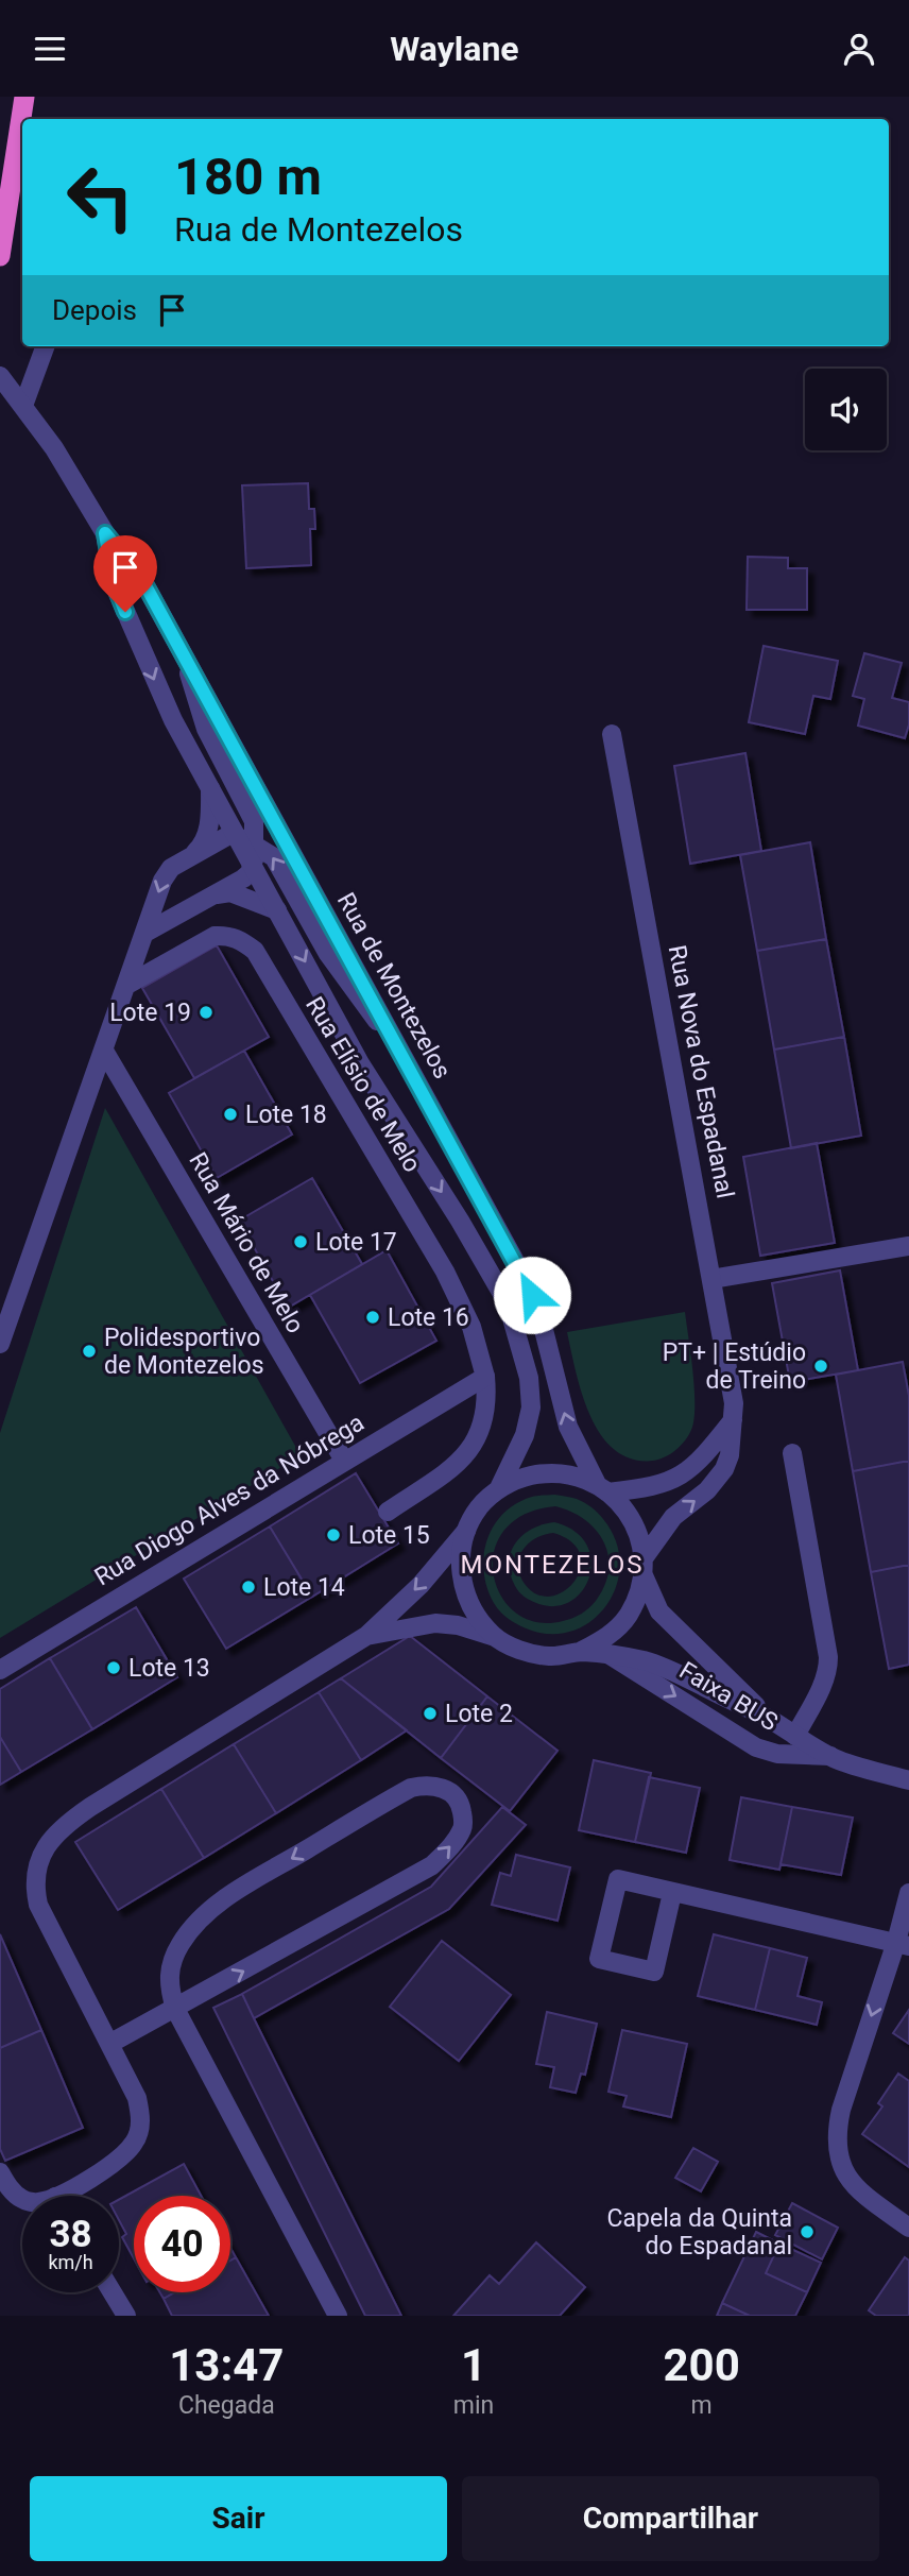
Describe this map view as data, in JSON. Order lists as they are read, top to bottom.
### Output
{
  "streets": {
    "street": [
      "Rua de Montezelos",
      "Rua Nova do Espadanal",
      "Rua Elísio de Melo",
      "Rua Mário de Melo",
      "Rua Diogo Alves da Nóbrega",
      "Faixa BUS"
    ]
  },
  "crossings": [
    ["Rua de Montezelos", "Rua Nova do Espadanal"],
    ["Rua Elísio de Melo", "Rua Diogo Alves da Nóbrega"],
    ["Rua Mário de Melo", "Rua Diogo Alves da Nóbrega"]
  ],
  "districts": ["MONTEZELOS"],
  "places": [
    "Lote 19",
    "Lote 18",
    "Lote 17",
    "Lote 16",
    "Polidesportivo de Montezelos",
    "PT+ | Estúdio de Treino",
    "Lote 15",
    "Lote 14",
    "Lote 13",
    "Lote 2",
    "Capela da Quinta do Espadanal"
  ],
  "page": {
    "header": "Waylane",
    "turn": ["180 m", "Rua de Montezelos"],
    "then": "Depois",
    "speed": "38 km/h",
    "limit": "40",
    "eta": [
      "13:47",
      "Chegada",
      "1",
      "min",
      "200",
      "m"
    ],
    "buttons": ["Sair", "Compartilhar"]
  }
}
